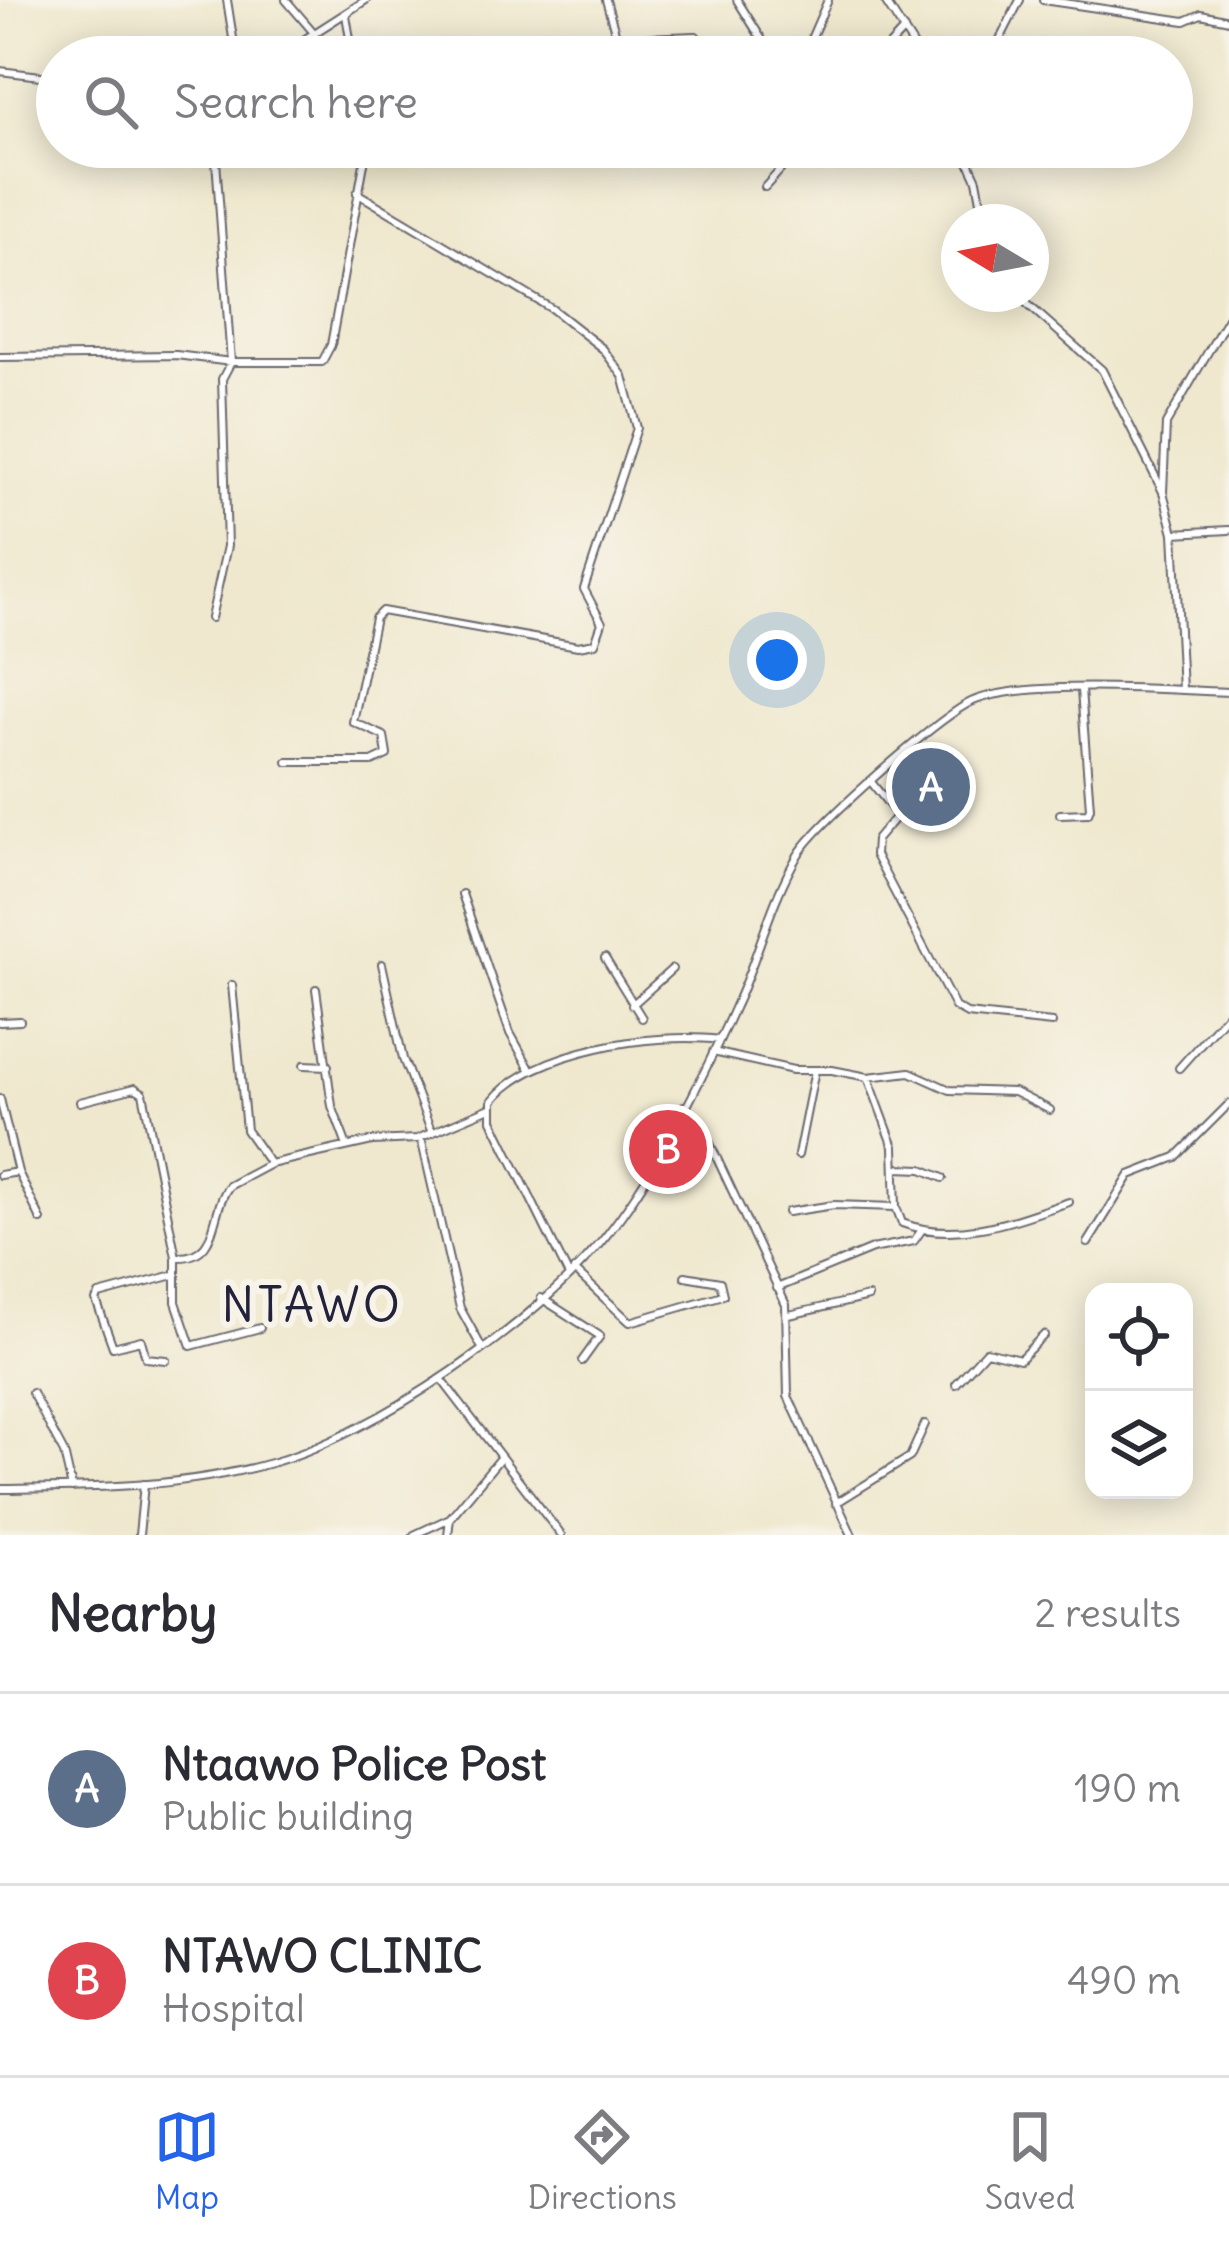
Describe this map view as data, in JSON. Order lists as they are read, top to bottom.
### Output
{
  "districts": ["NTAWO"],
  "north": "left",
  "page": {
    "search": "Search here",
    "pins": ["A", "B"],
    "heading": ["Nearby", "2 results"],
    "list": [
      {
        "mark": "A",
        "name": "Ntaawo Police Post",
        "note": "Public building",
        "value": "190 m"
      },
      {
        "mark": "B",
        "name": "NTAWO CLINIC",
        "note": "Hospital",
        "value": "490 m"
      }
    ],
    "nav": ["Map", "Directions", "Saved"]
  }
}
